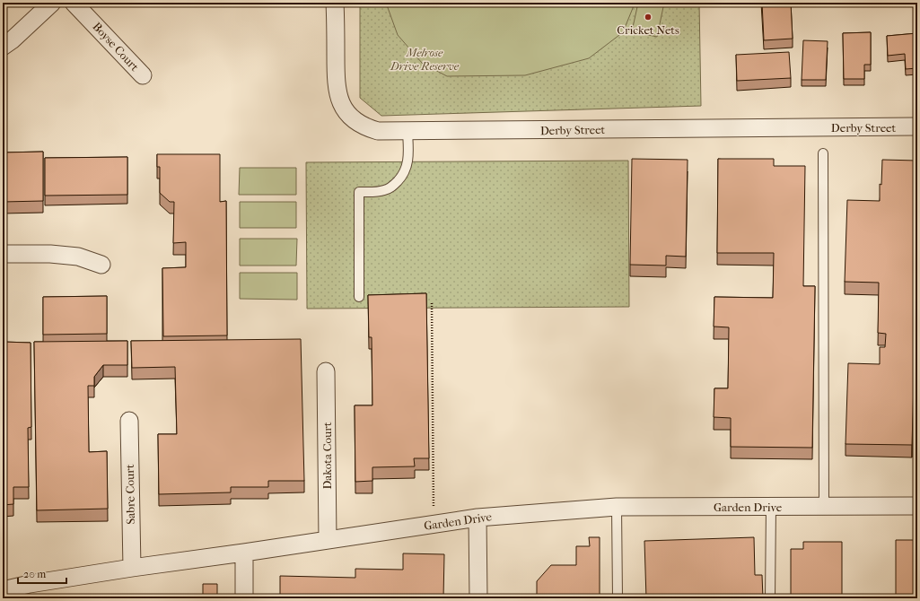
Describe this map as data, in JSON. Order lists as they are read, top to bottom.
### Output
{
  "streets": {
    "street": [
      "Boyse Court",
      "Derby Street",
      "Dakota Court",
      "Sabre Court",
      "Garden Drive"
    ]
  },
  "crossings": [
    ["Dakota Court", "Garden Drive"],
    ["Sabre Court", "Garden Drive"]
  ],
  "parks": ["Melrose Drive Reserve"],
  "places": ["Cricket Nets"],
  "scale_bar": "20 m"
}
